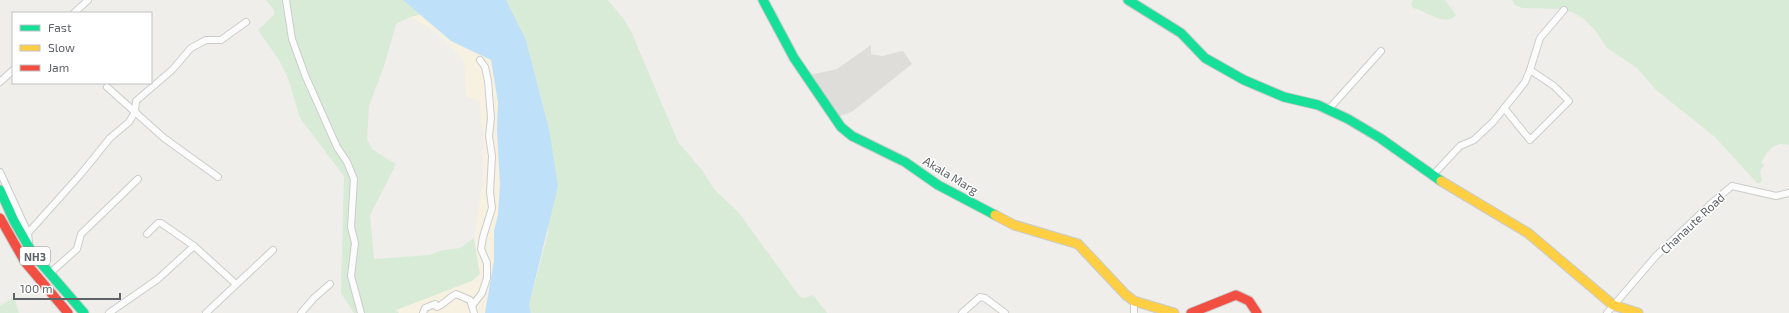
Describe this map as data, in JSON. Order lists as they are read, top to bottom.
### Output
{
  "streets": {
    "main road": ["Akala Marg", "NH3"],
    "street": ["Chanaute Road"]
  },
  "legend": ["Fast", "Slow", "Jam"],
  "scale_bar": "100 m"
}
